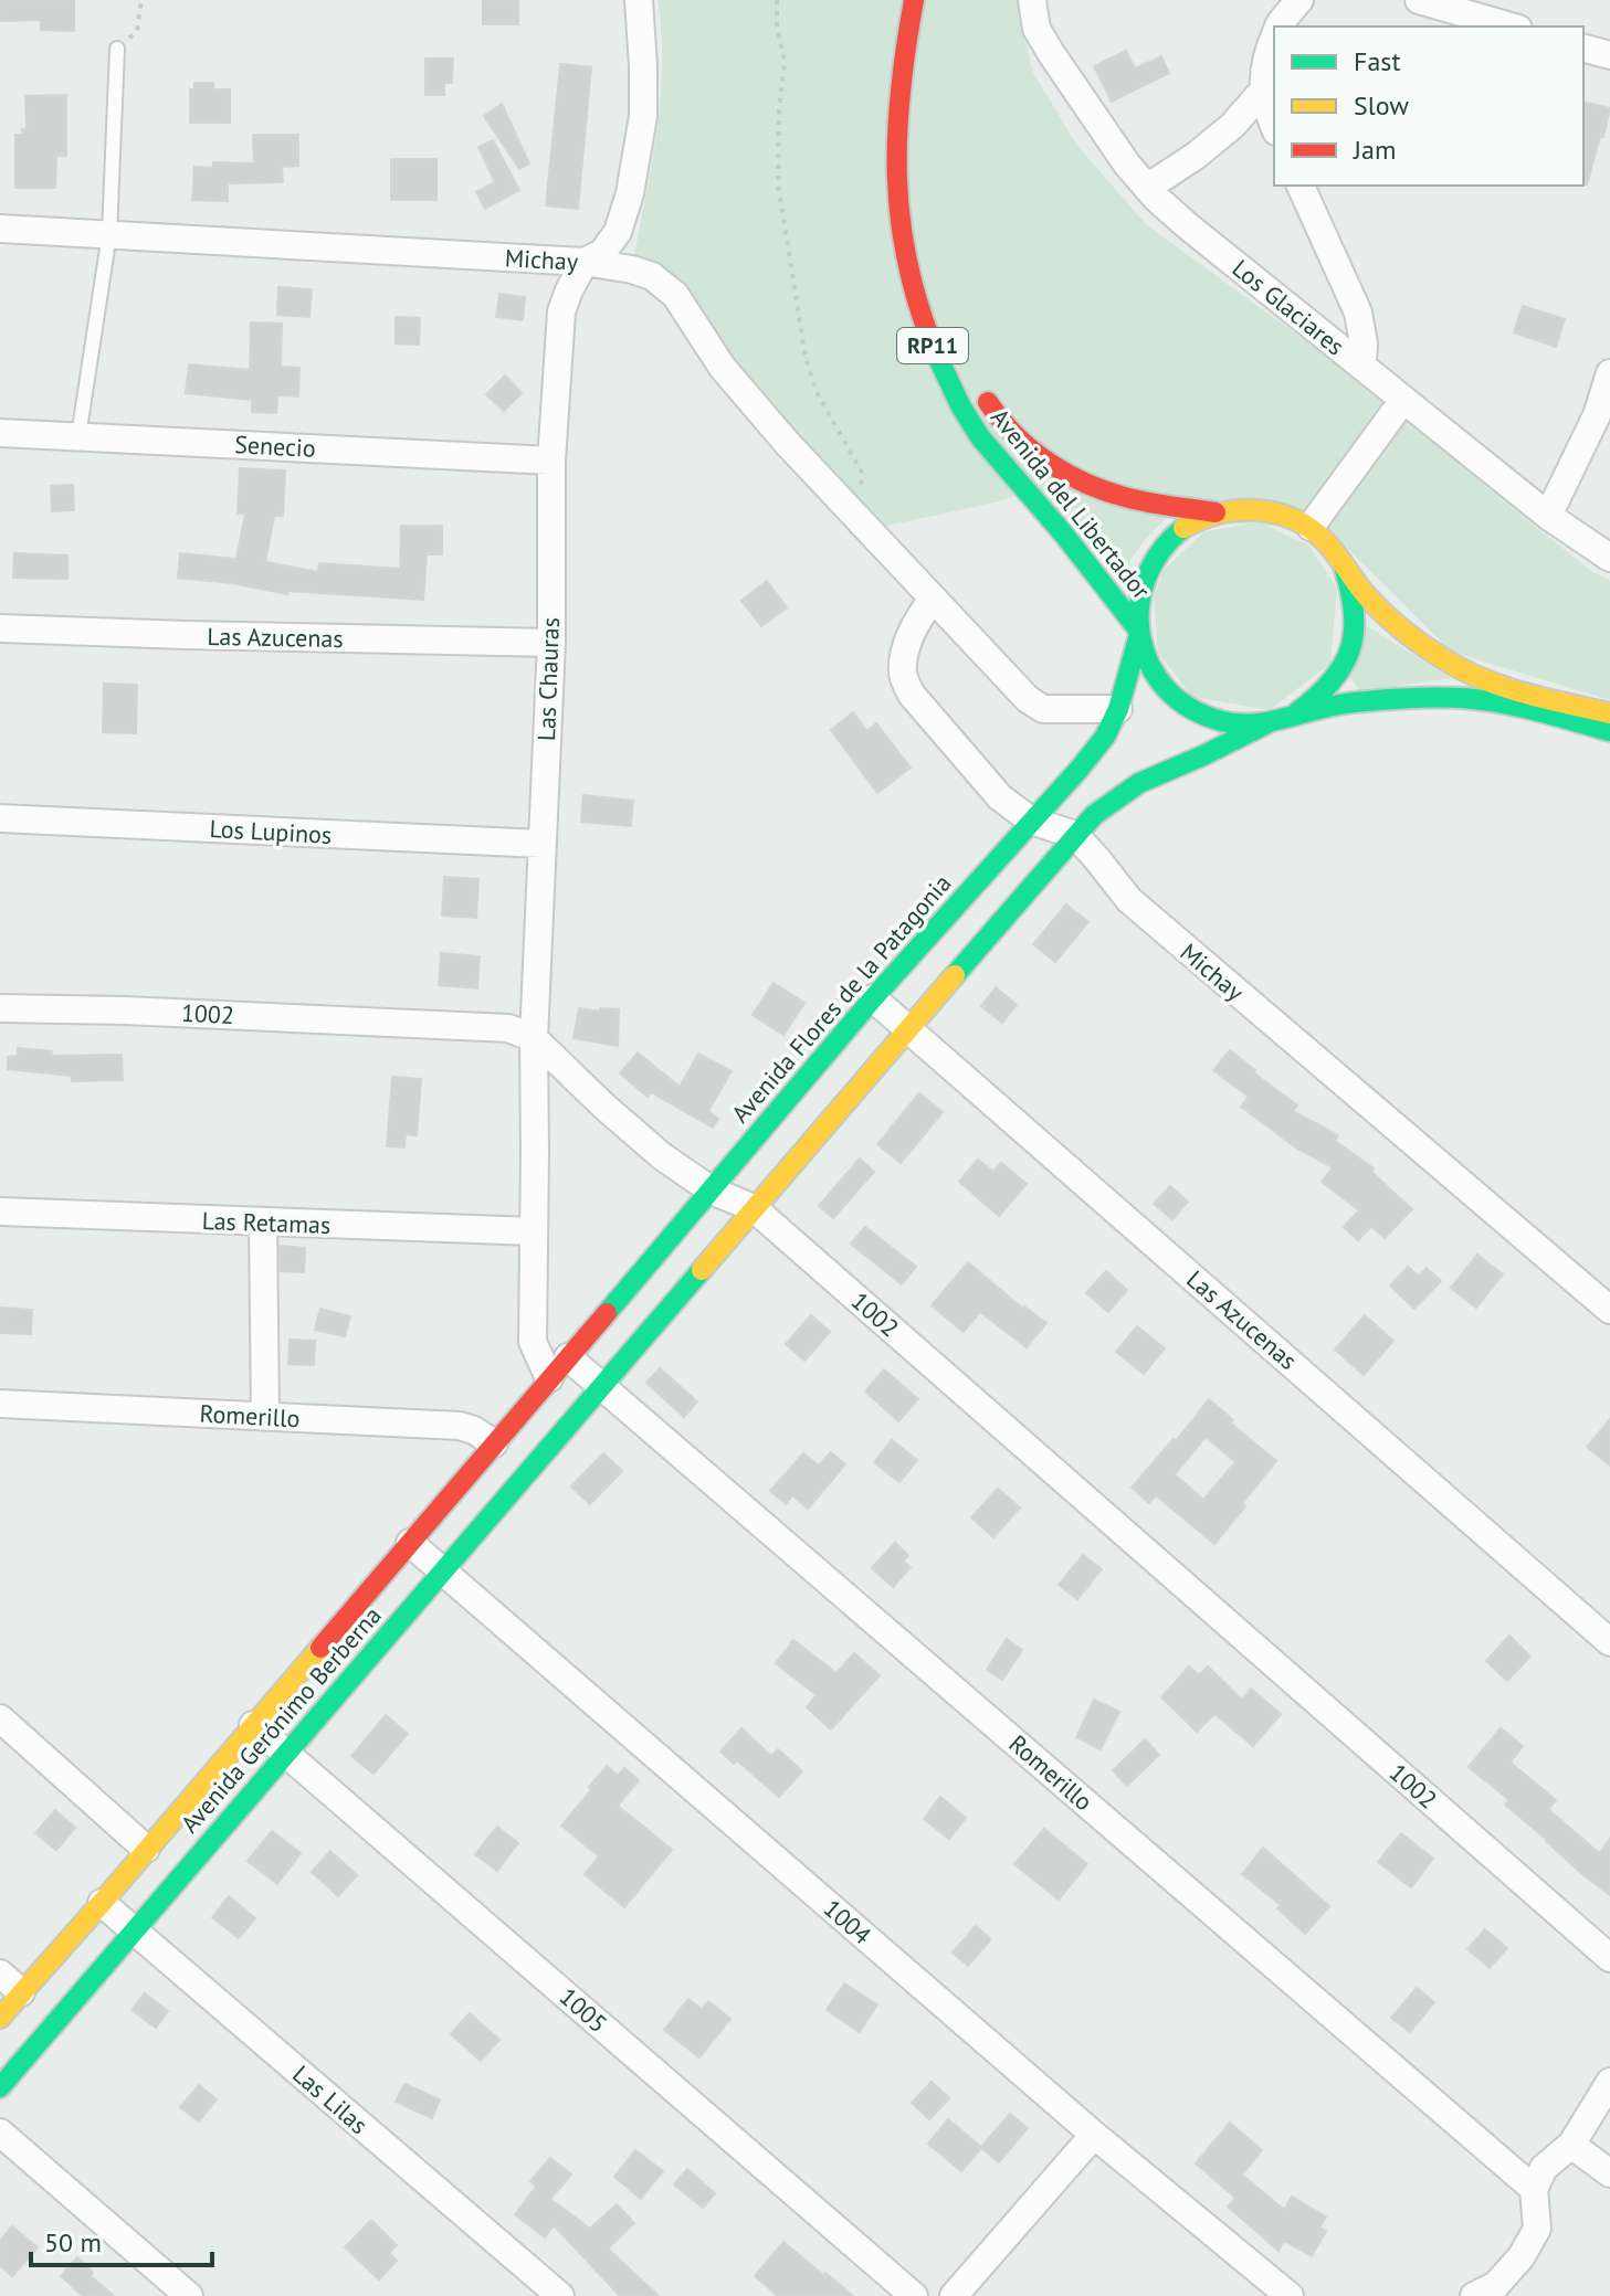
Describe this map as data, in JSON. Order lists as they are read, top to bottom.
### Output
{
  "streets": {
    "street": [
      "Michay",
      "Los Glaciares",
      "RP11",
      "Senecio",
      "Avenida del Libertador",
      "Las Azucenas",
      "Las Chauras",
      "Los Lupinos",
      "Avenida Flores de la Patagonia",
      "1002",
      "Las Retamas",
      "Romerillo",
      "Avenida Gerónimo Berberna",
      "1004",
      "1005",
      "Las Lilas"
    ]
  },
  "crossings": [
    ["Michay", "Las Chauras"],
    ["Michay", "Avenida Flores de la Patagonia"],
    ["Senecio", "Las Chauras"],
    ["Avenida del Libertador", "Avenida Flores de la Patagonia"],
    ["Las Azucenas", "Las Chauras"],
    ["Las Azucenas", "Avenida Flores de la Patagonia"],
    ["Las Chauras", "Los Lupinos"],
    ["Las Chauras", "Avenida Flores de la Patagonia"],
    ["Las Chauras", "1002"],
    ["Las Chauras", "Las Retamas"],
    ["Las Chauras", "Avenida Gerónimo Berberna"],
    ["Avenida Flores de la Patagonia", "1002"],
    ["Avenida Flores de la Patagonia", "Romerillo"],
    ["Avenida Flores de la Patagonia", "Avenida Gerónimo Berberna"],
    ["Romerillo", "Avenida Gerónimo Berberna"],
    ["Avenida Gerónimo Berberna", "1004"],
    ["Avenida Gerónimo Berberna", "1005"],
    ["Avenida Gerónimo Berberna", "Las Lilas"]
  ],
  "legend": ["Fast", "Slow", "Jam"],
  "scale_bar": "50 m"
}
